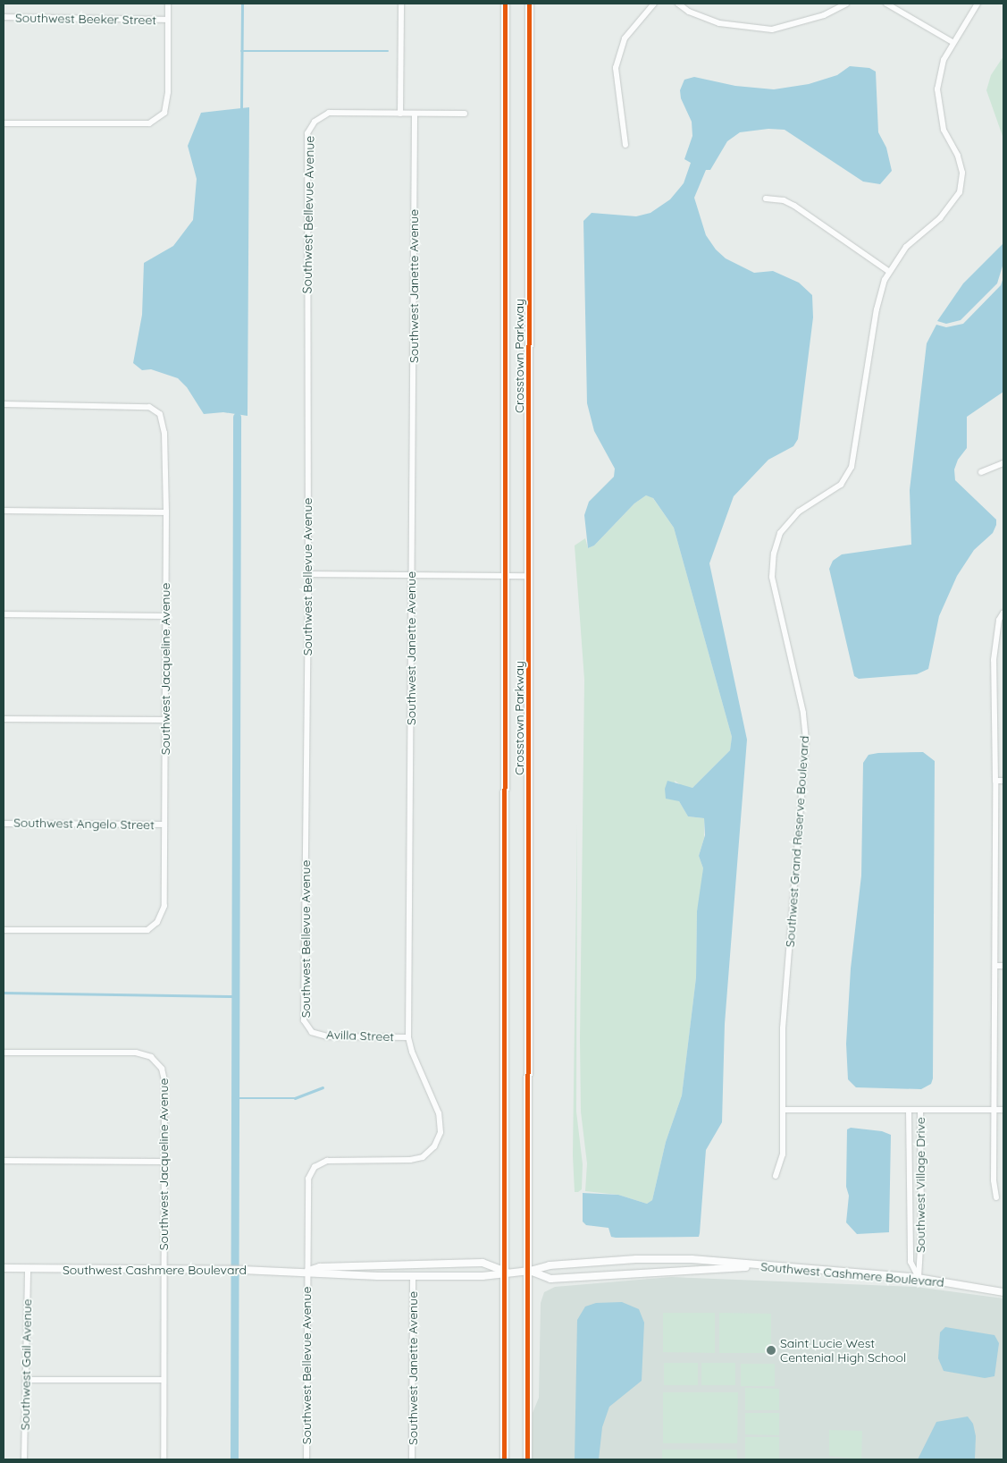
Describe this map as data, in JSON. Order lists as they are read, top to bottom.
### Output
{
  "streets": {
    "main road": ["Crosstown Parkway"],
    "street": [
      "Southwest Beeker Street",
      "Southwest Bellevue Avenue",
      "Southwest Janette Avenue",
      "Southwest Jacqueline Avenue",
      "Southwest Angelo Street",
      "Southwest Grand Reserve Boulevard",
      "Avilla Street",
      "Southwest Village Drive",
      "Southwest Cashmere Boulevard",
      "Southwest Gail Avenue"
    ]
  },
  "crossings": [
    ["Southwest Bellevue Avenue", "Southwest Janette Avenue"],
    ["Southwest Bellevue Avenue", "Avilla Street"],
    ["Southwest Bellevue Avenue", "Southwest Cashmere Boulevard"],
    ["Southwest Janette Avenue", "Avilla Street"],
    ["Southwest Janette Avenue", "Southwest Cashmere Boulevard"],
    ["Crosstown Parkway", "Southwest Cashmere Boulevard"],
    ["Southwest Jacqueline Avenue", "Southwest Angelo Street"],
    ["Southwest Jacqueline Avenue", "Southwest Cashmere Boulevard"],
    ["Southwest Village Drive", "Southwest Cashmere Boulevard"],
    ["Southwest Cashmere Boulevard", "Southwest Gail Avenue"]
  ],
  "places": ["Saint Lucie West Centenial High School"]
}
